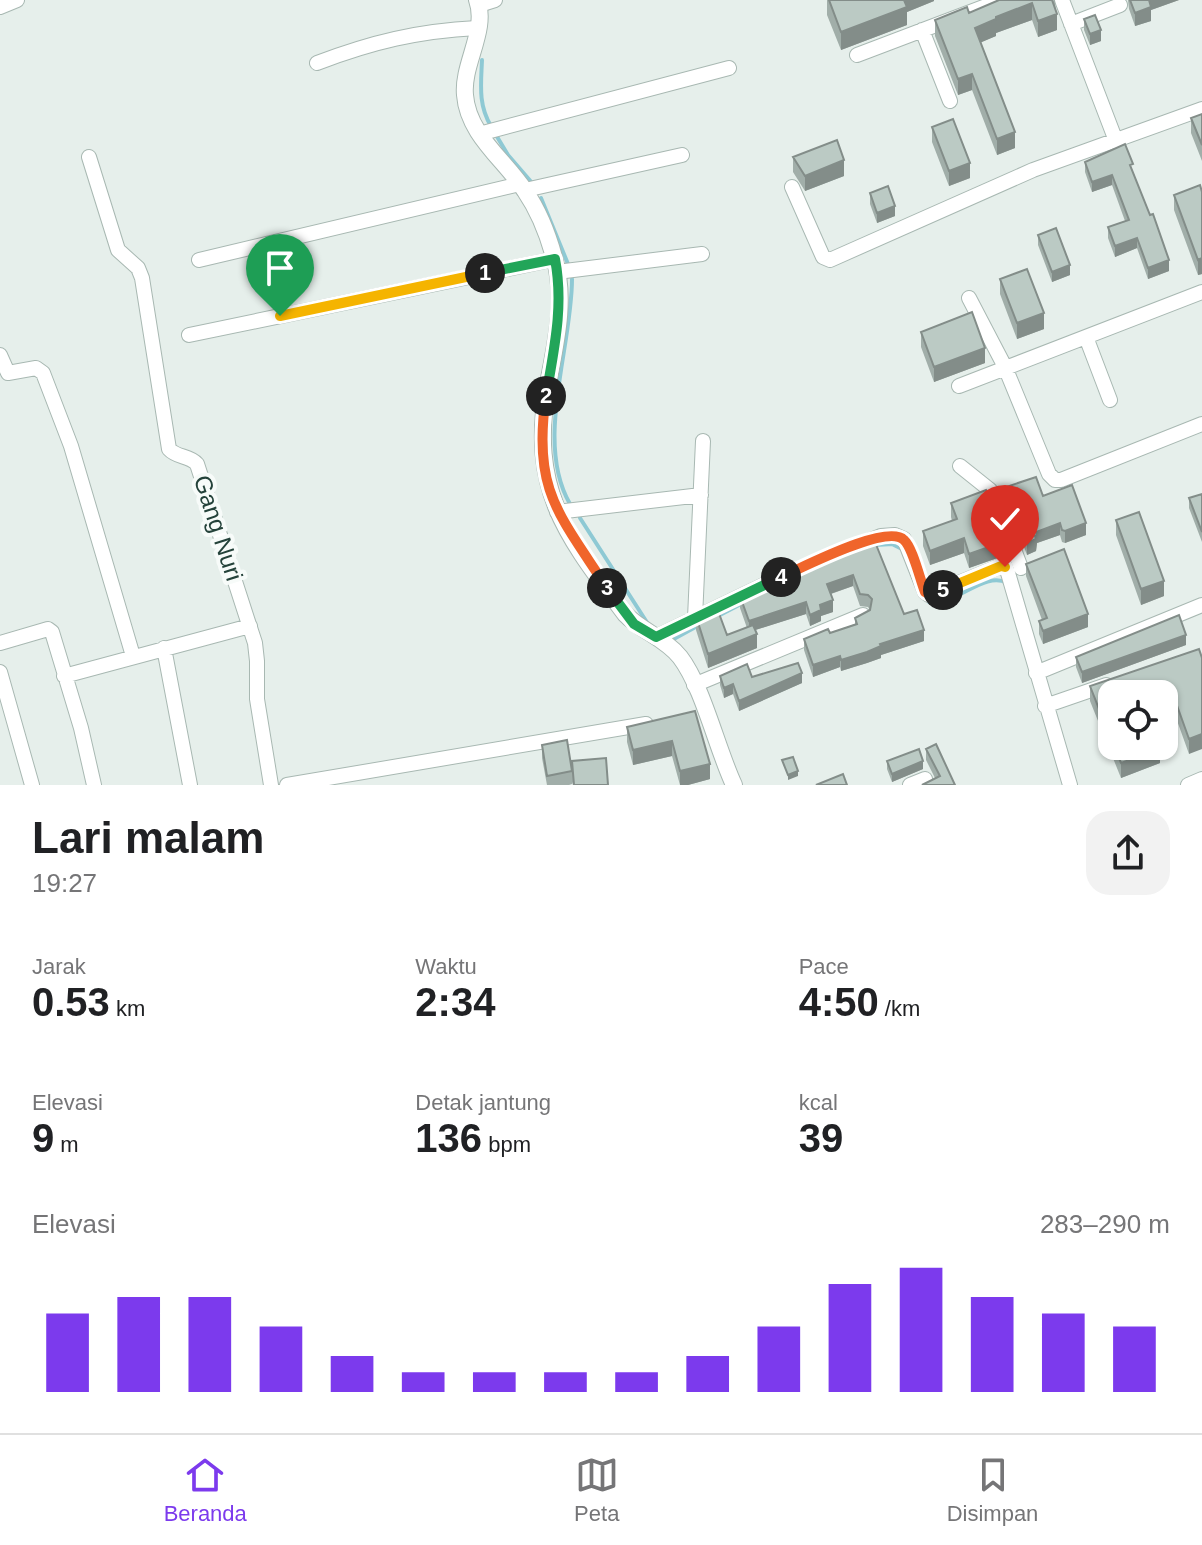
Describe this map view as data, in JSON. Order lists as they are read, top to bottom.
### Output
{
  "streets": {
    "street": ["Gang Nuri"]
  },
  "page": {
    "pins": [
      "1",
      "2",
      "4",
      "3",
      "5"
    ],
    "heading": ["Lari malam", "19:27"],
    "stats": [
      ["Jarak", "0.53 km"],
      ["Waktu", "2:34"],
      ["Pace", "4:50 /km"],
      ["Elevasi", "9 m"],
      ["Detak jantung", "136 bpm"],
      ["kcal", "39"]
    ],
    "chart": ["Elevasi", "283–290 m"],
    "tabs": ["Beranda", "Peta", "Disimpan"]
  }
}
